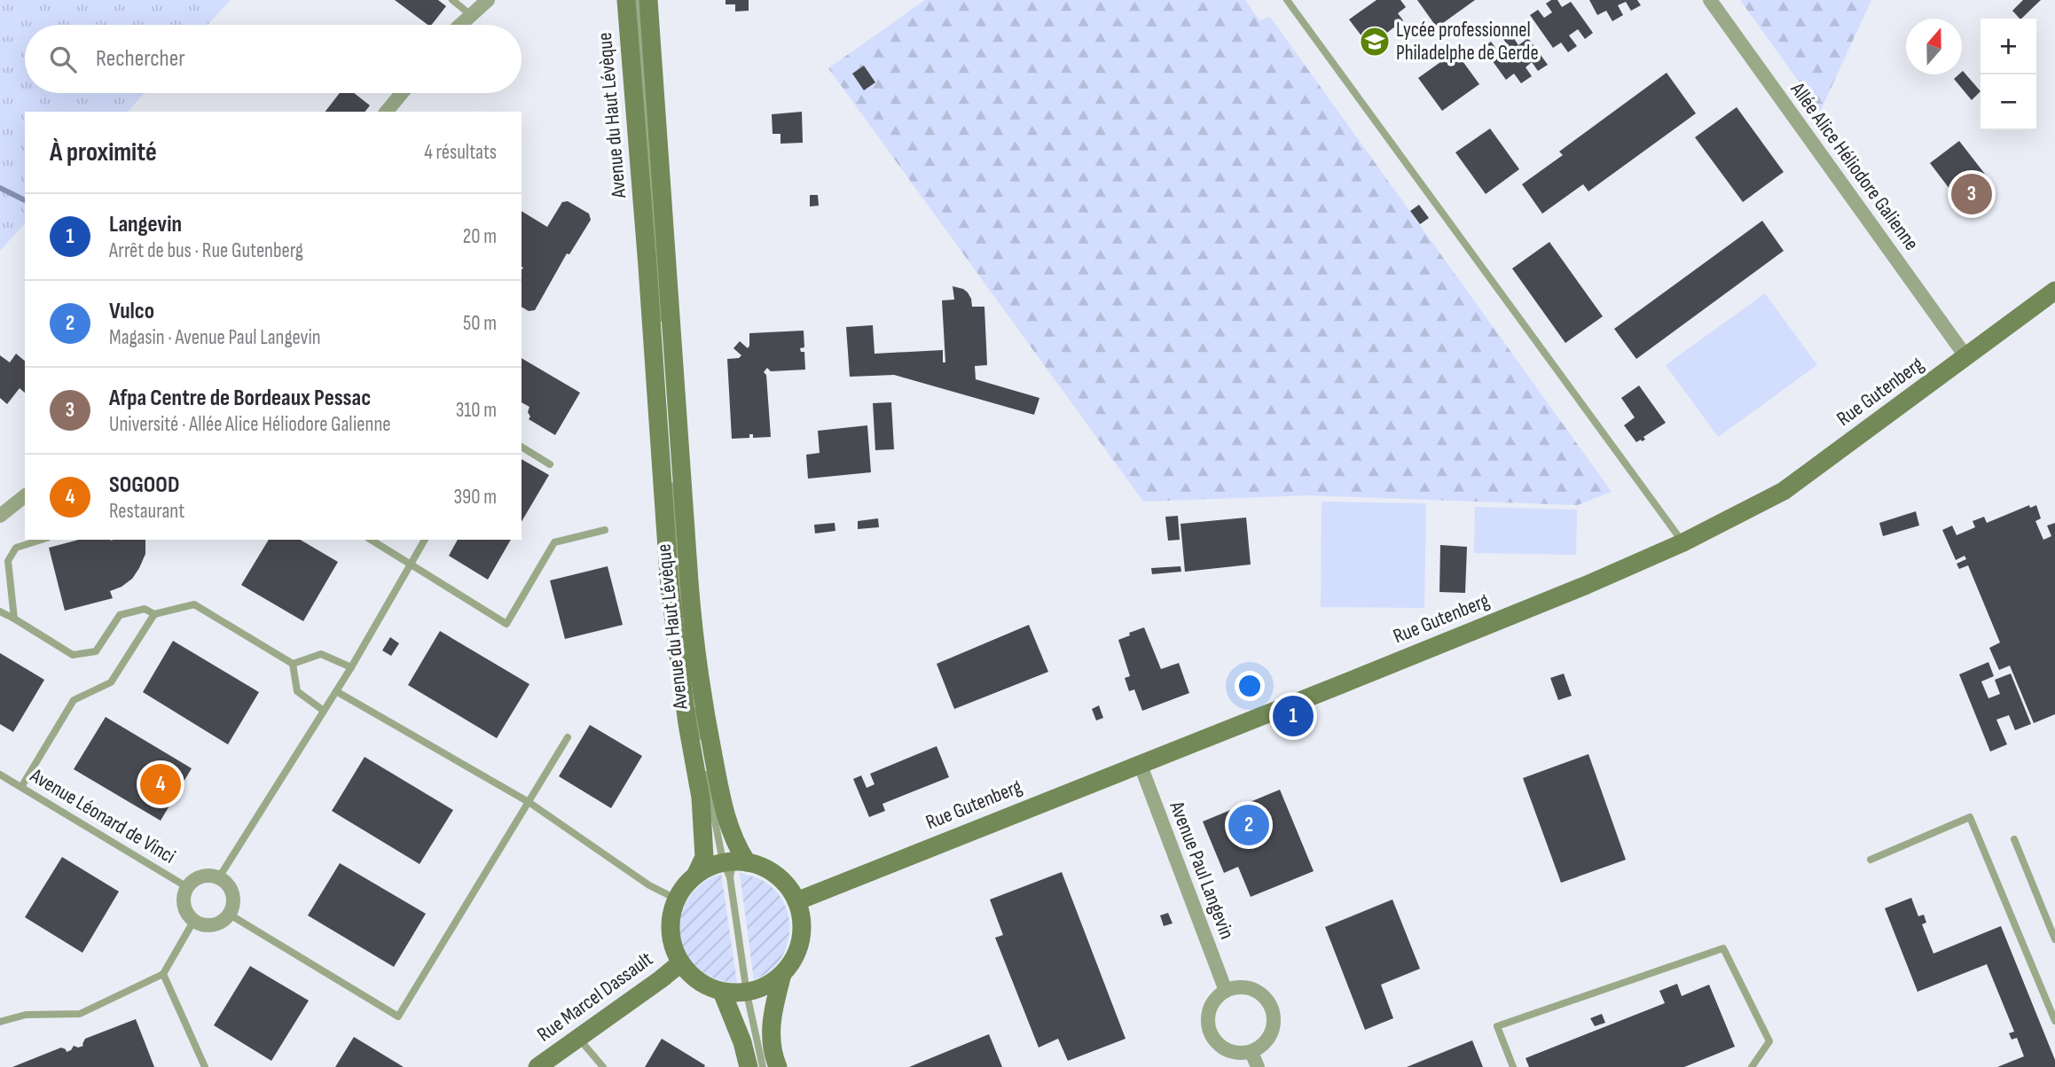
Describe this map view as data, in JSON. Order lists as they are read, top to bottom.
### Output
{
  "streets": {
    "main road": ["Avenue du Haut Lévèque", "Rue Gutenberg", "Rue Marcel Dassault"],
    "street": ["Allée Alice Héliodore Galienne", "Avenue Paul Langevin"],
    "lane": ["Avenue Léonard de Vinci"]
  },
  "crossings": [
    ["Allée Alice Héliodore Galienne", "Rue Gutenberg"],
    ["Rue Gutenberg", "Avenue Paul Langevin"]
  ],
  "places": {
    "school or university": ["Lycée professionnel Philadelphe de Gerde"]
  },
  "north": "top",
  "page": {
    "map_buttons": ["+", "−"],
    "search": "Rechercher",
    "heading": ["À proximité", "4 résultats"],
    "pins": [
      "3",
      "1",
      "4",
      "2"
    ],
    "list": [
      {
        "mark": "1",
        "name": "Langevin",
        "note": "Arrêt de bus · Rue Gutenberg",
        "value": "20 m"
      },
      {
        "mark": "2",
        "name": "Vulco",
        "note": "Magasin · Avenue Paul Langevin",
        "value": "50 m"
      },
      {
        "mark": "3",
        "name": "Afpa Centre de Bordeaux Pessac",
        "note": "Université · Allée Alice Héliodore Galienne",
        "value": "310 m"
      },
      {
        "mark": "4",
        "name": "SOGOOD",
        "note": "Restaurant",
        "value": "390 m"
      }
    ]
  }
}
